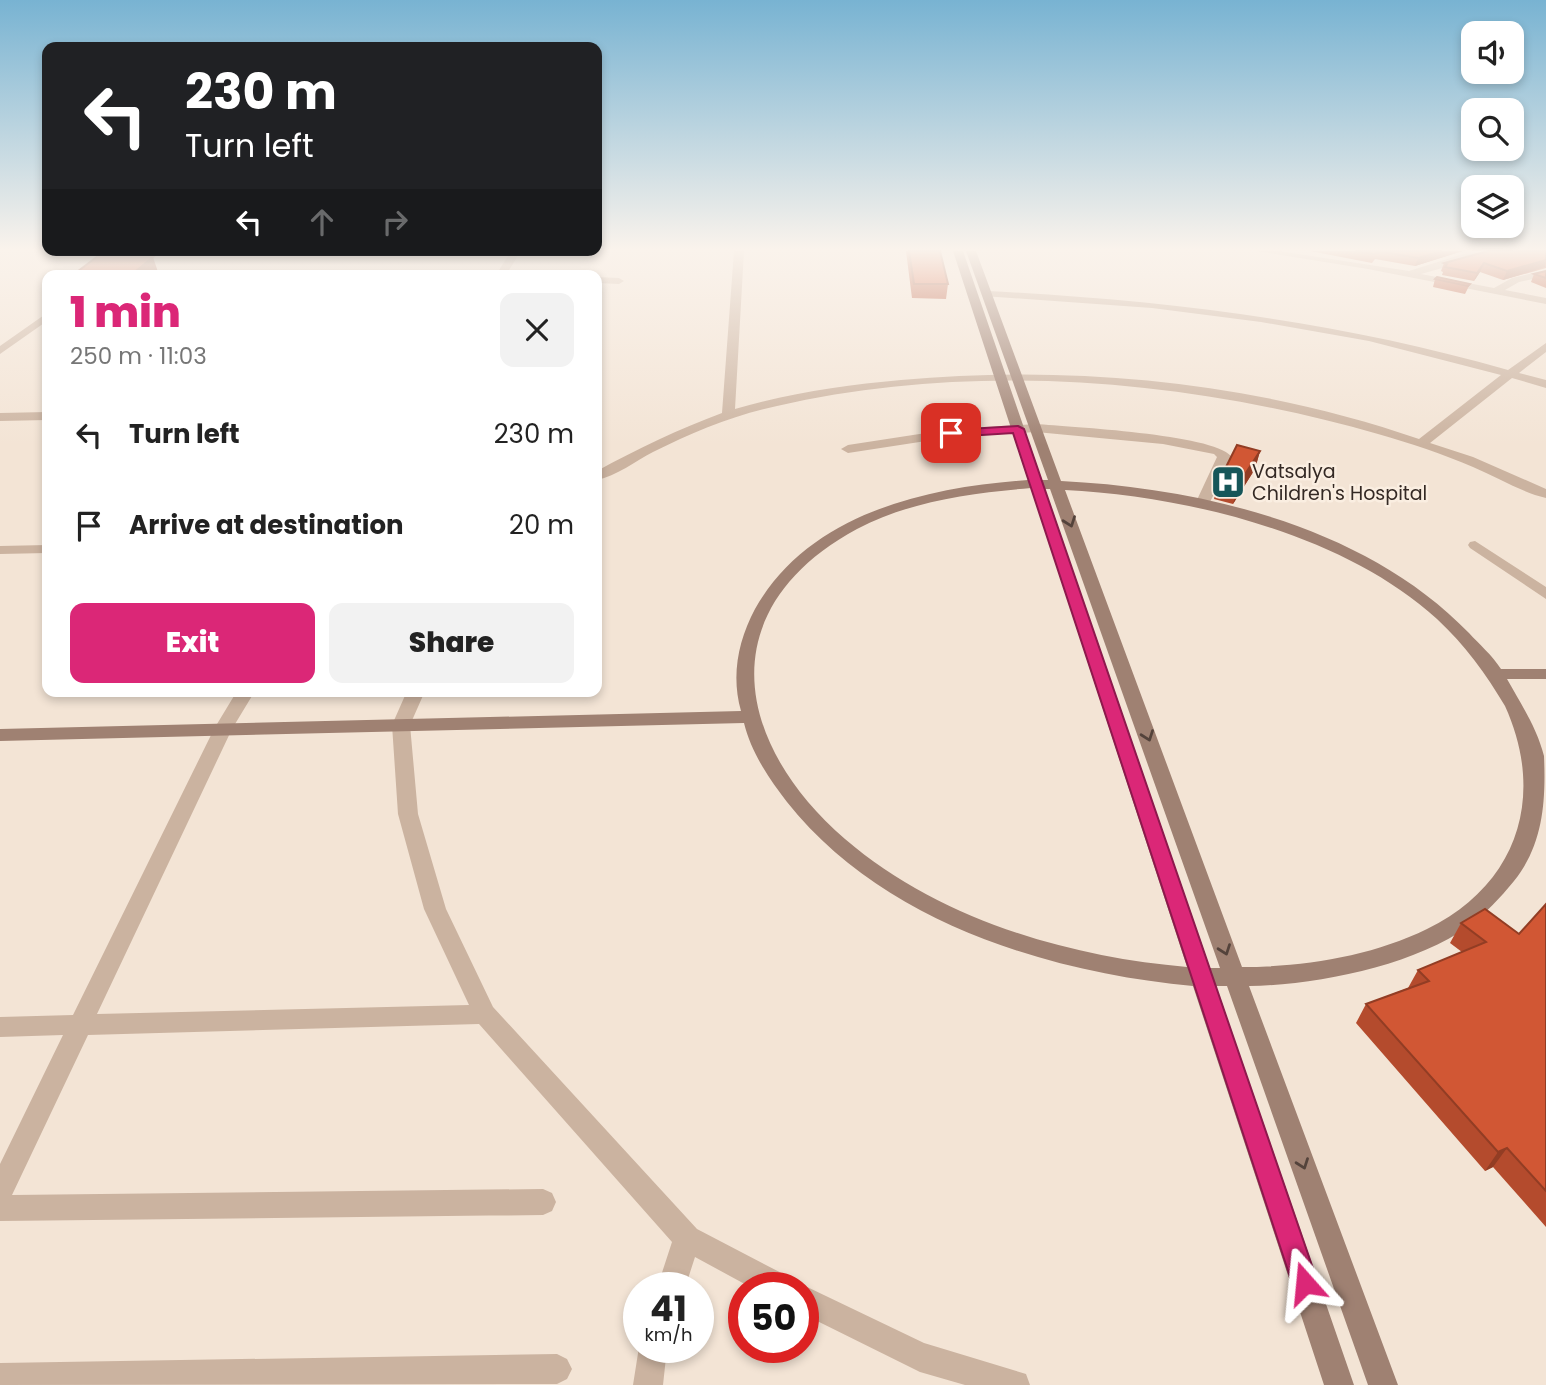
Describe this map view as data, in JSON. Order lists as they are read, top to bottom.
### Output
{
  "places": {
    "hospital": ["Vatsalya Children's Hospital"]
  },
  "page": {
    "turn": ["230 m", "Turn left"],
    "heading": ["1 min", "250 m · 11:03"],
    "list": [
      {
        "name": "Turn left",
        "value": "230 m"
      },
      {
        "name": "Arrive at destination",
        "value": "20 m"
      }
    ],
    "buttons": ["Exit", "Share"],
    "speed": "41 km/h",
    "limit": "50"
  }
}
